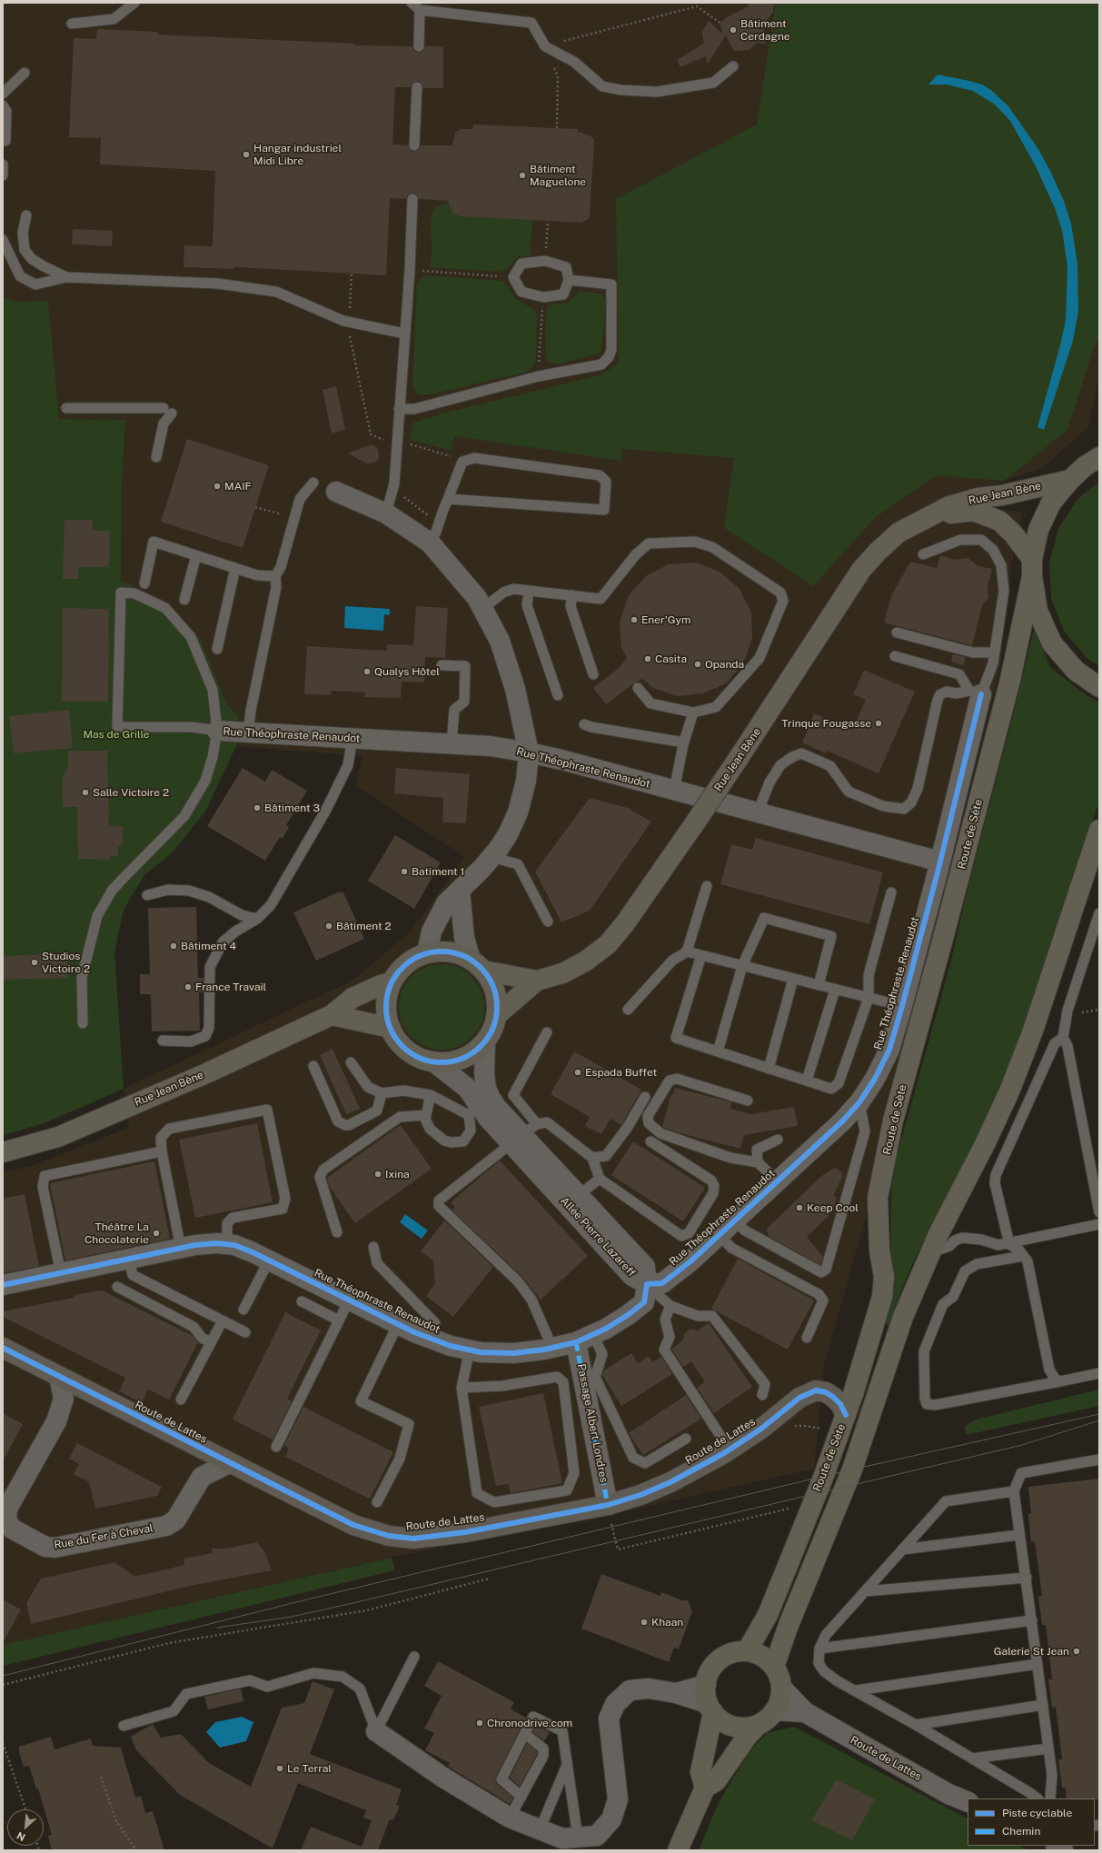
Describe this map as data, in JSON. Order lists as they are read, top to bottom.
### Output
{
  "streets": {
    "main road": ["Rue Jean Bène", "Route de Sète"],
    "street": [
      "Rue Théophraste Renaudot",
      "Allée Pierre Lazareff",
      "Route de Lattes",
      "Passage Albert Londres",
      "Rue du Fer à Cheval"
    ]
  },
  "crossings": [
    ["Rue Jean Bène", "Route de Sète"],
    ["Rue Jean Bène", "Allée Pierre Lazareff"],
    ["Rue Théophraste Renaudot", "Allée Pierre Lazareff"],
    ["Rue Théophraste Renaudot", "Passage Albert Londres"],
    ["Route de Sète", "Route de Lattes"],
    ["Route de Lattes", "Passage Albert Londres"],
    ["Route de Lattes", "Rue du Fer à Cheval"]
  ],
  "parks": ["Mas de Grille"],
  "places": [
    "Bâtiment Cerdagne",
    "Hangar industriel Midi Libre",
    "Bâtiment Maguelone",
    "MAIF",
    "Ener'Gym",
    "Casita",
    "Opanda",
    "Qualys Hôtel",
    "Trinque Fougasse",
    "Salle Victoire 2",
    "Bâtiment 3",
    "Batiment 1",
    "Bâtiment 2",
    "Bâtiment 4",
    "Studios Victoire 2",
    "France Travail",
    "Espada Buffet",
    "Ixina",
    "Keep Cool",
    "Théâtre La Chocolaterie",
    "Khaan",
    "Galerie St Jean",
    "Chronodrive.com",
    "Le Terral"
  ],
  "legend": ["Piste cyclable", "Chemin"],
  "north": "bottom left"
}
